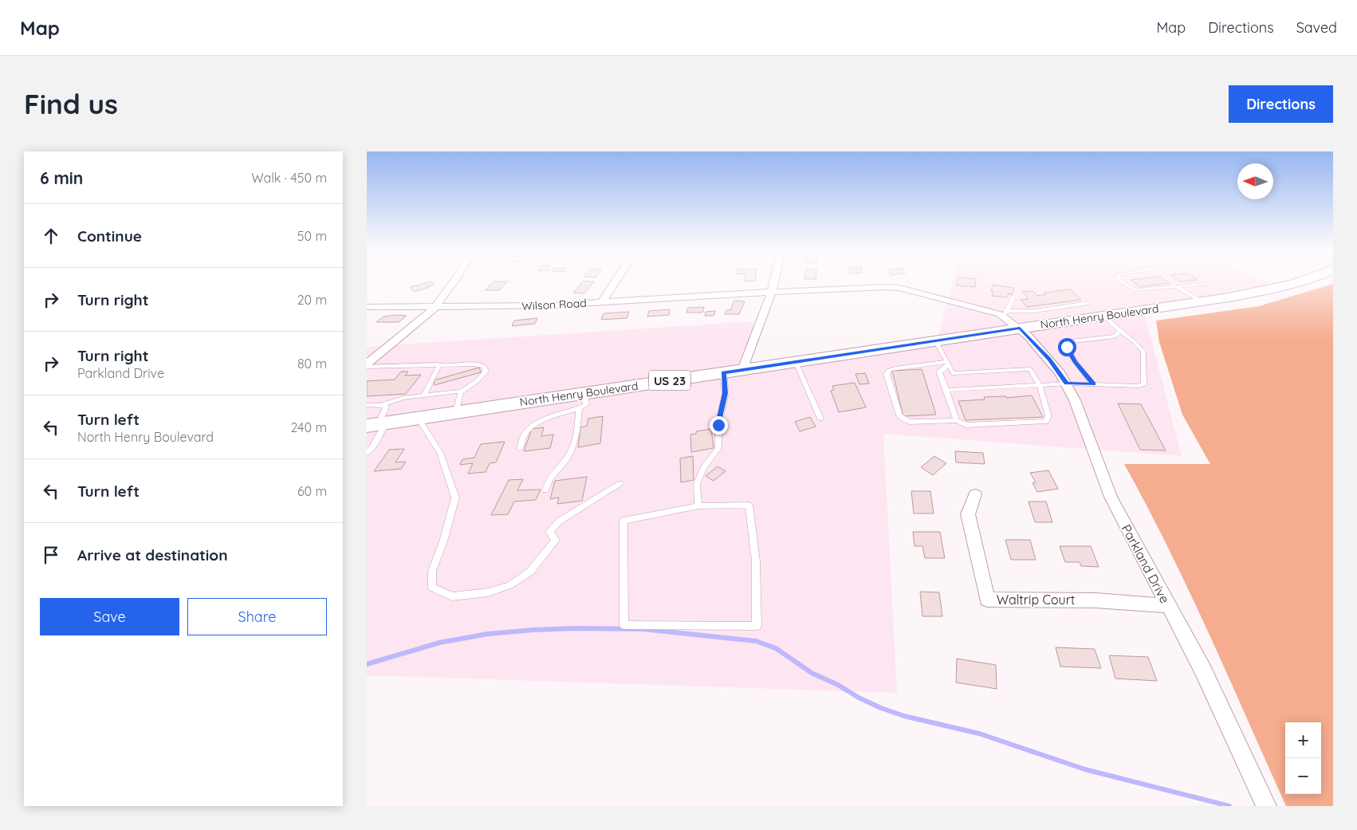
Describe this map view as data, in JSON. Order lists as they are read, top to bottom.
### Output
{
  "streets": {
    "main road": ["North Henry Boulevard", "US 23"],
    "street": ["Wilson Road", "Parkland Drive", "Waltrip Court"]
  },
  "crossings": [
    ["Wilson Road", "North Henry Boulevard"],
    ["Wilson Road", "Parkland Drive"],
    ["North Henry Boulevard", "Parkland Drive"],
    ["Parkland Drive", "Waltrip Court"]
  ],
  "north": "left",
  "page": {
    "header": "Map",
    "nav": ["Map", "Directions", "Saved"],
    "buttons": [
      "Directions",
      ["Save", "Share"]
    ],
    "title": "Find us",
    "heading": ["6 min", "Walk · 450 m"],
    "list": [
      ["Continue", "50 m"],
      ["Turn right", "20 m"],
      ["Turn right", "Parkland Drive", "80 m"],
      ["Turn left", "North Henry Boulevard", "240 m"],
      ["Turn left", "60 m"],
      "Arrive at destination"
    ],
    "map_buttons": ["+", "−"]
  }
}
